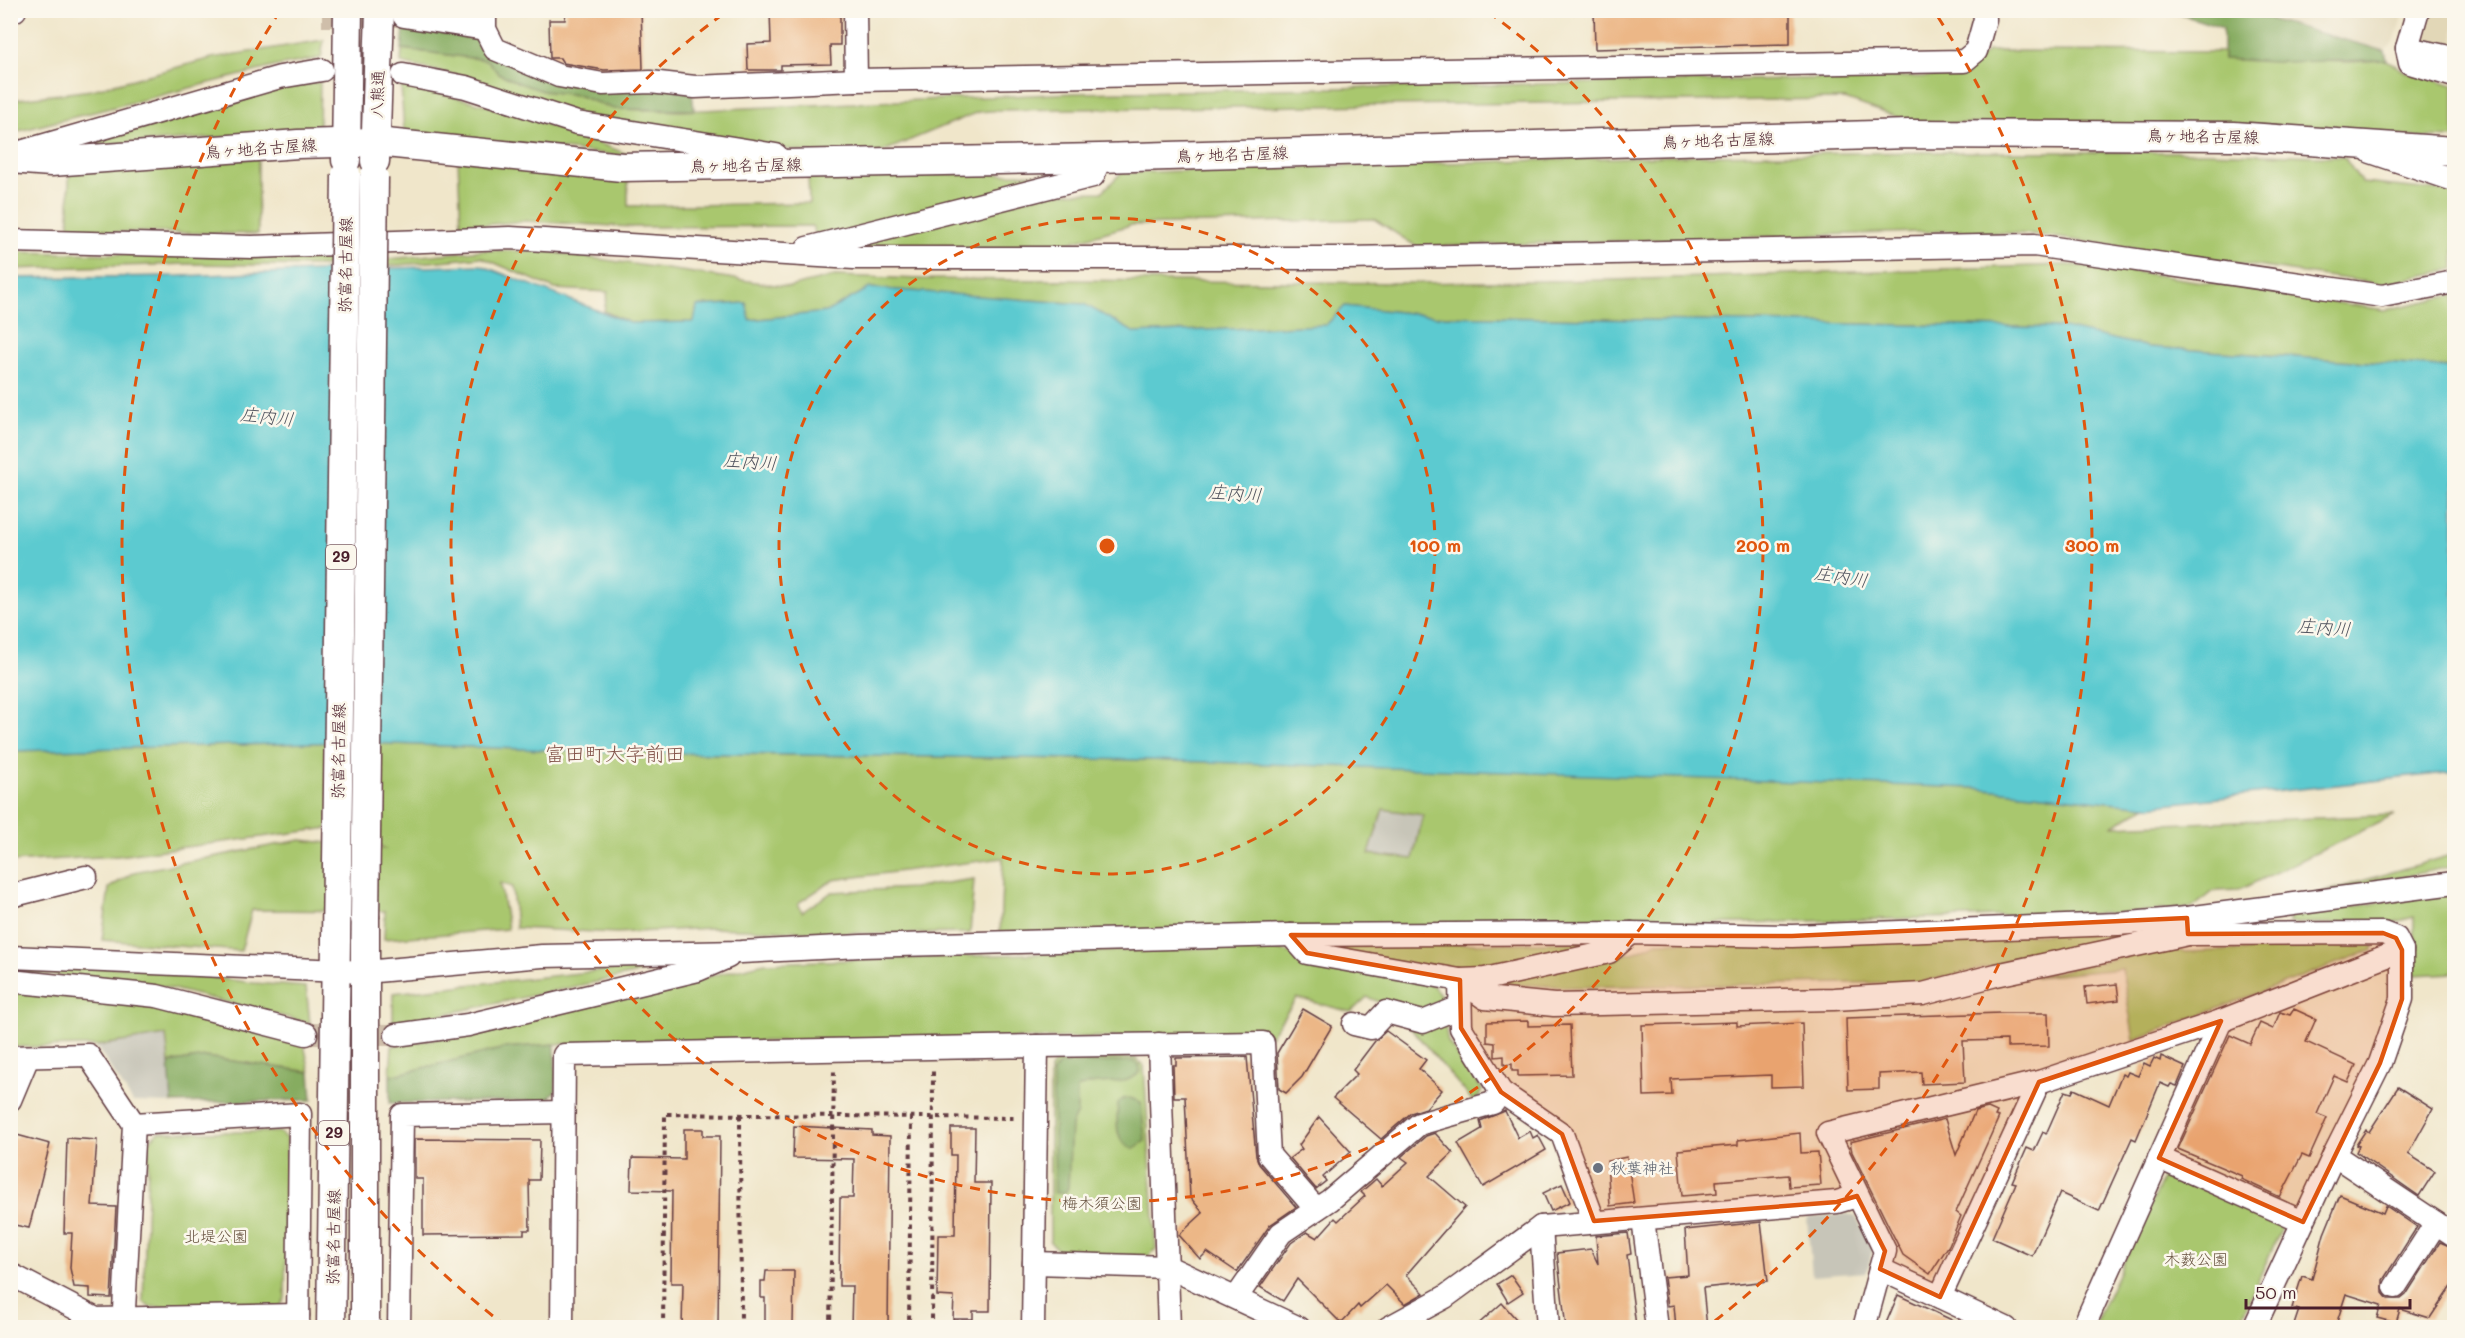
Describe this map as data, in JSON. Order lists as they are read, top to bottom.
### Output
{
  "streets": {
    "main road": [
      "八熊通",
      "鳥ヶ地名古屋線",
      "弥富名古屋線",
      "29"
    ]
  },
  "crossings": [
    ["八熊通", "鳥ヶ地名古屋線"],
    ["八熊通", "弥富名古屋線"]
  ],
  "districts": ["富田町大字前田"],
  "water": ["庄内川"],
  "parks": ["梅木須公園", "北堤公園", "木薮公園"],
  "places": ["秋葉神社"],
  "scale_bar": "50 m",
  "rings": ["100 m", "200 m", "300 m"]
}
